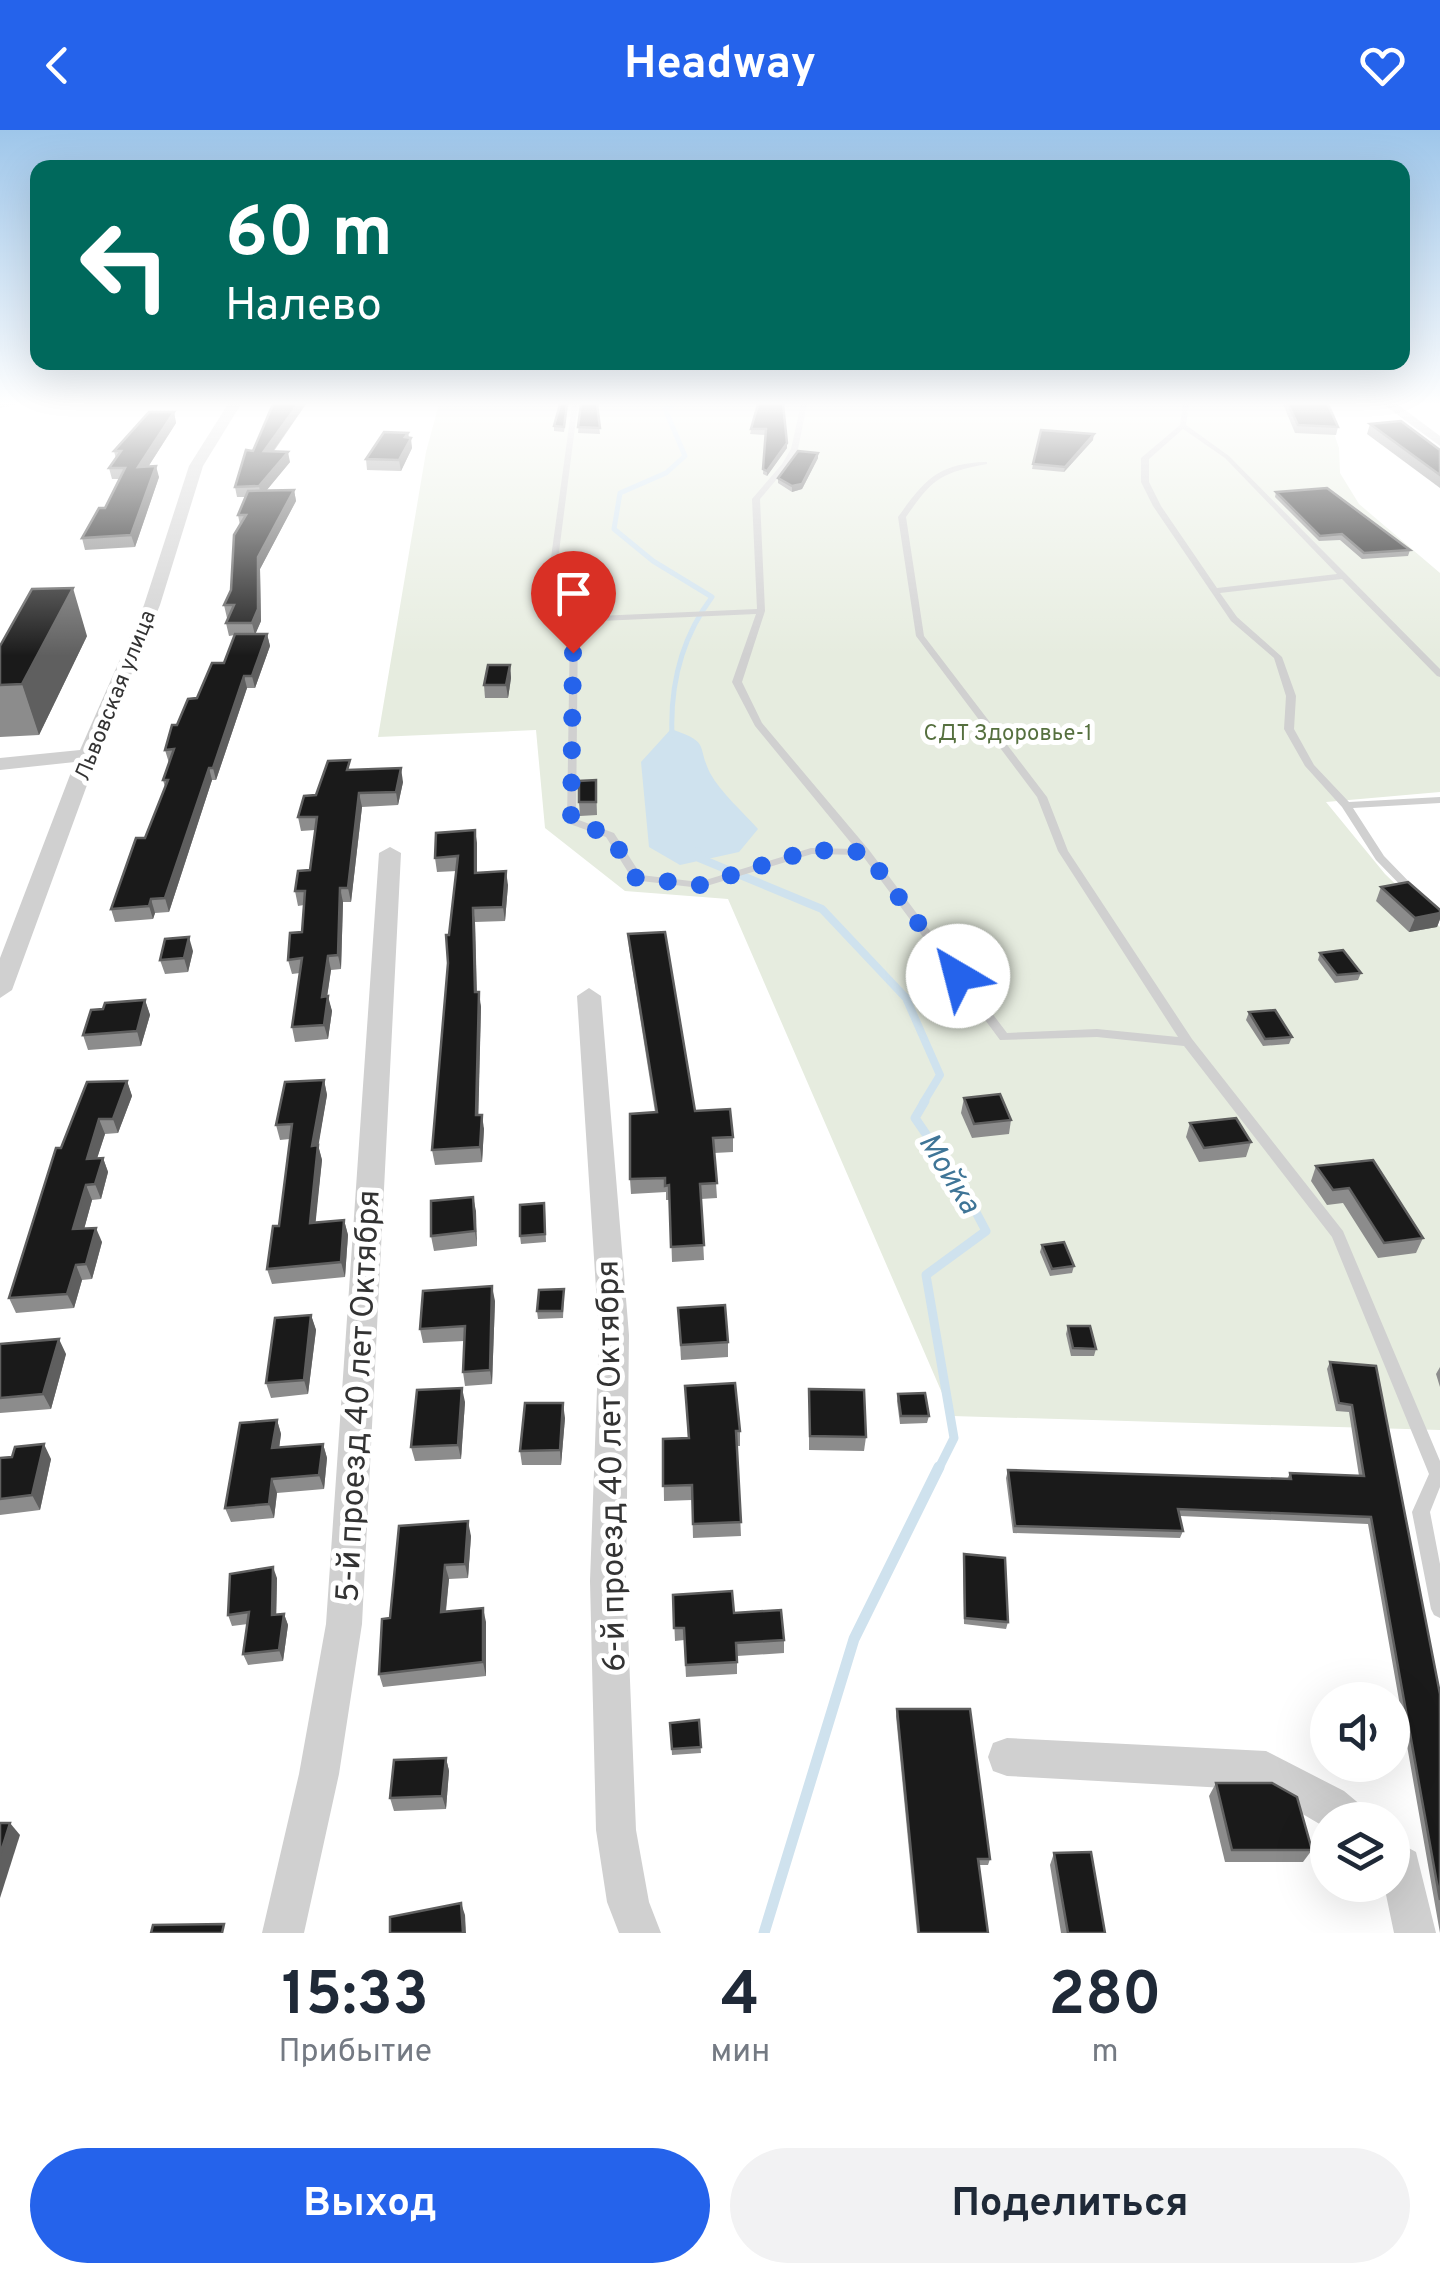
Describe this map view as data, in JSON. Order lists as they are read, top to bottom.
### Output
{
  "streets": {
    "street": ["Львовская улица", "5-й проезд 40 лет Октября", "6-й проезд 40 лет Октября"]
  },
  "water": ["Мойка"],
  "parks": ["СДТ Здоровье-1"],
  "page": {
    "header": "Headway",
    "turn": ["60 m", "Налево"],
    "eta": [
      "15:33",
      "Прибытие",
      "4",
      "мин",
      "280",
      "m"
    ],
    "buttons": ["Выход", "Поделиться"]
  }
}
